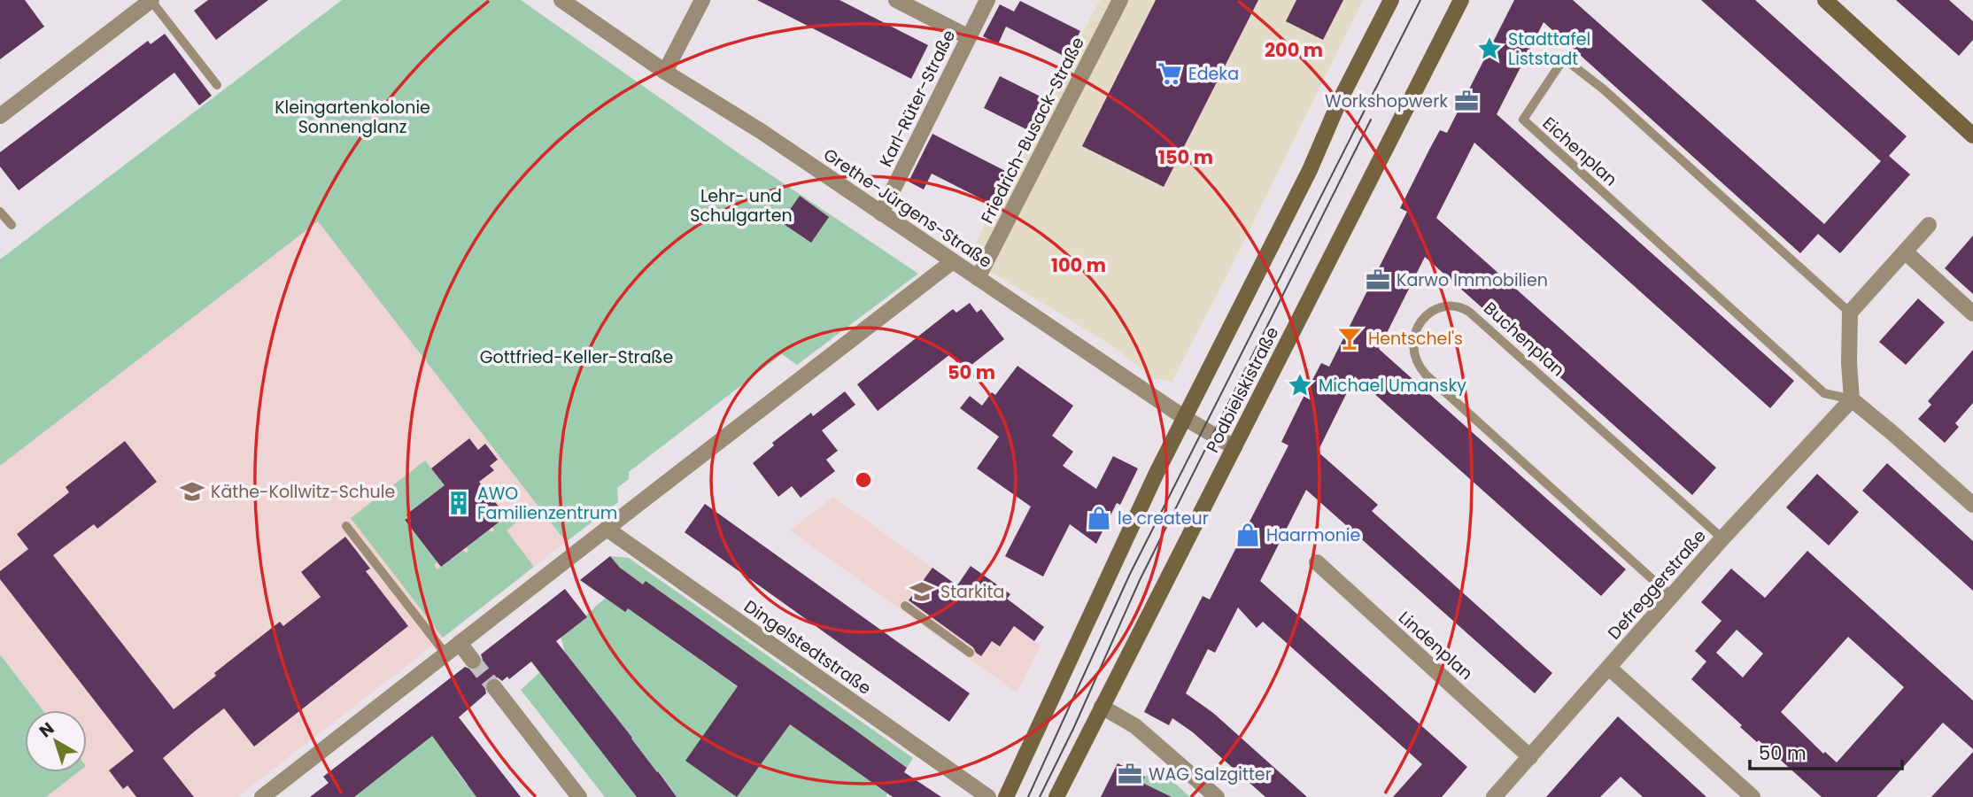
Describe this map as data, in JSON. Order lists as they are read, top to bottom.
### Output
{
  "streets": {
    "main road": ["Podbielskistraße"],
    "street": [
      "Karl-Rüter-Straße",
      "Friedrich-Busack-Straße",
      "Grethe-Jürgens-Straße",
      "Defreggerstraße",
      "Lindenplan",
      "Dingelstedtstraße"
    ],
    "lane": ["Eichenplan", "Buchenplan"]
  },
  "crossings": [
    ["Karl-Rüter-Straße", "Grethe-Jürgens-Straße"],
    ["Friedrich-Busack-Straße", "Grethe-Jürgens-Straße"],
    ["Eichenplan", "Defreggerstraße"],
    ["Grethe-Jürgens-Straße", "Podbielskistraße"],
    ["Buchenplan", "Defreggerstraße"],
    ["Defreggerstraße", "Lindenplan"]
  ],
  "parks": ["Kleingartenkolonie Sonnenglanz", "Lehr- und Schulgarten", "Gottfried-Keller-Straße"],
  "places": {
    "place": ["Stadttafel Liststadt", "Michael Umansky"],
    "supermarket": ["Edeka"],
    "office": ["Workshopwerk", "Karwo Immobilien", "WAG Salzgitter"],
    "bar": ["Hentschel's"],
    "school or university": ["Käthe-Kollwitz-Schule", "Starkita"],
    "building": ["AWO Familienzentrum"],
    "shop": ["le createur", "Haarmonie"]
  },
  "scale_bar": "50 m",
  "north": "top left",
  "rings": [
    "200 m",
    "150 m",
    "100 m",
    "50 m"
  ]
}
